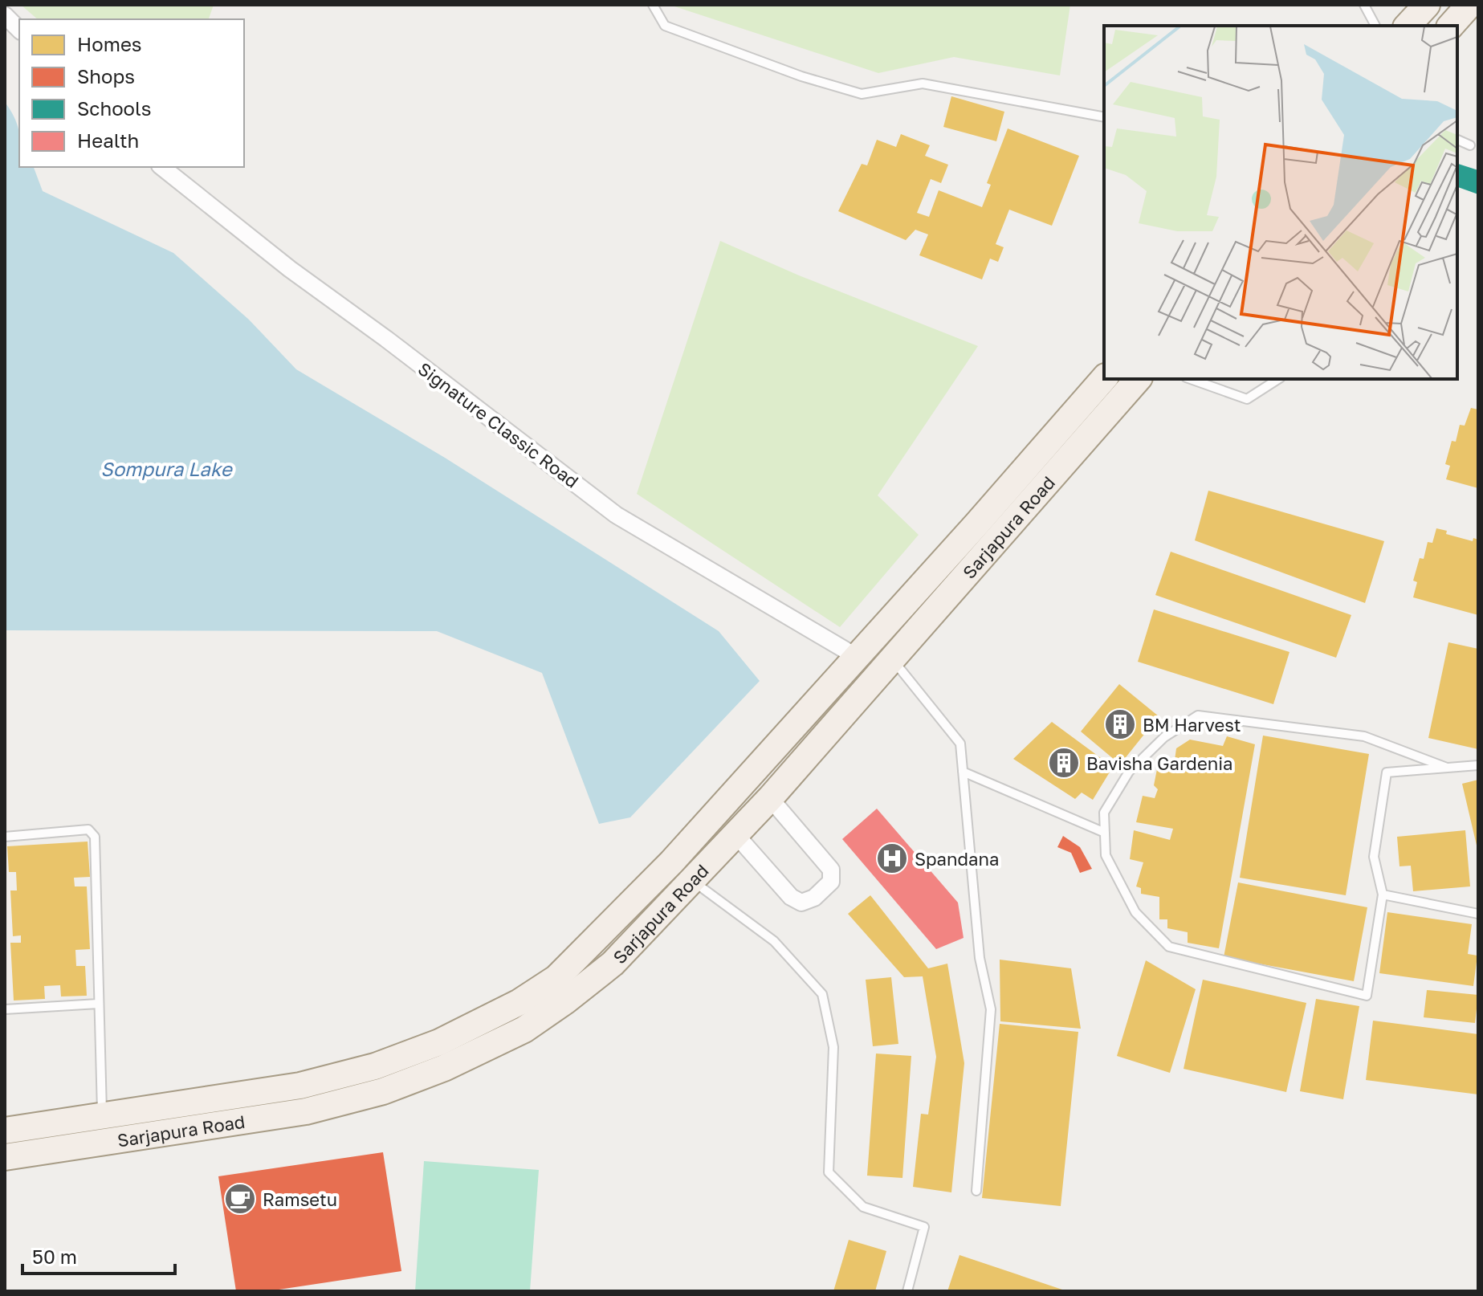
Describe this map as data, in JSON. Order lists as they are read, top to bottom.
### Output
{
  "streets": {
    "main road": ["Sarjapura Road"],
    "street": ["Signature Classic Road"]
  },
  "crossings": [
    ["Signature Classic Road", "Sarjapura Road"]
  ],
  "water": ["Sompura Lake"],
  "places": {
    "building": ["BM Harvest", "Bavisha Gardenia"],
    "hospital": ["Spandana"],
    "cafe": ["Ramsetu"]
  },
  "legend": [
    "Homes",
    "Shops",
    "Schools",
    "Health"
  ],
  "scale_bar": "50 m"
}
